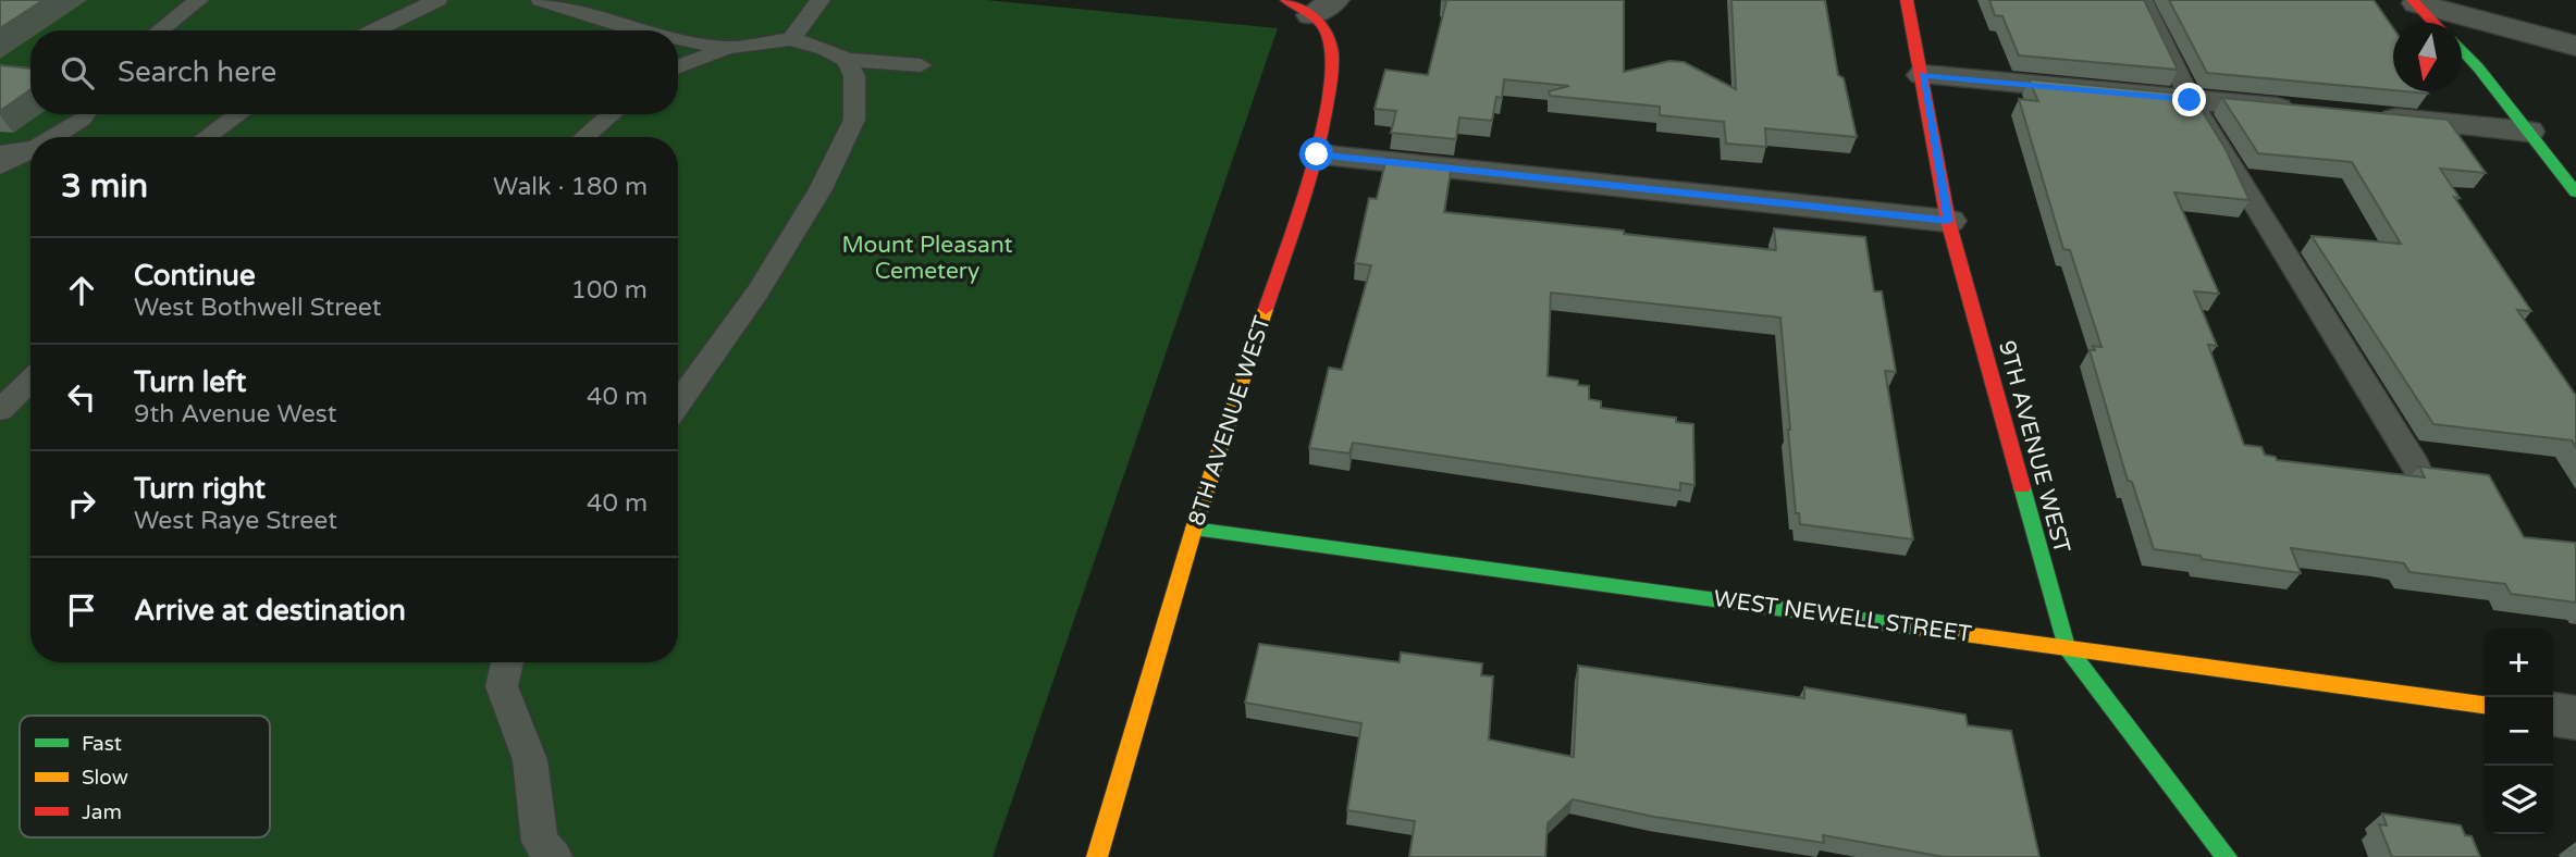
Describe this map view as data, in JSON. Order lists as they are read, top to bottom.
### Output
{
  "streets": {
    "street": ["8TH AVENUE WEST", "9TH AVENUE WEST", "WEST NEWELL STREET"]
  },
  "crossings": [
    ["8TH AVENUE WEST", "WEST NEWELL STREET"],
    ["9TH AVENUE WEST", "WEST NEWELL STREET"]
  ],
  "parks": ["Mount Pleasant Cemetery"],
  "legend": ["Fast", "Slow", "Jam"],
  "north": "bottom",
  "page": {
    "search": "Search here",
    "heading": ["3 min", "Walk · 180 m"],
    "list": [
      ["Continue", "West Bothwell Street", "100 m"],
      ["Turn left", "9th Avenue West", "40 m"],
      ["Turn right", "West Raye Street", "40 m"],
      "Arrive at destination"
    ],
    "map_buttons": ["+", "−"]
  }
}
